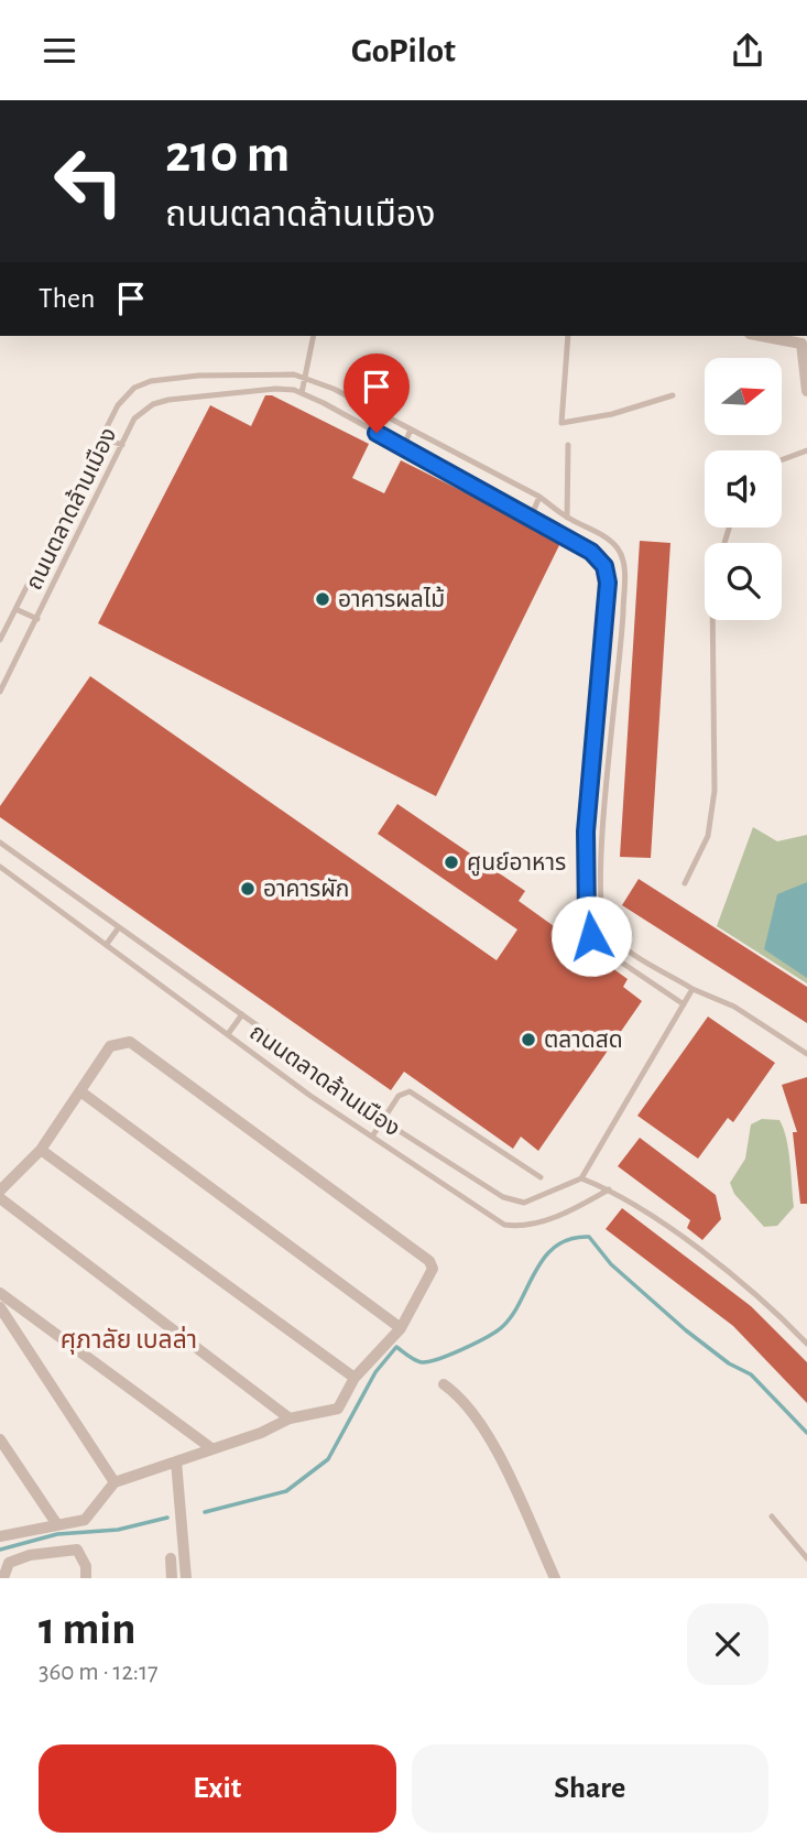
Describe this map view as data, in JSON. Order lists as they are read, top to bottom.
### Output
{
  "streets": {
    "lane": ["ถนนตลาดล้านเมือง"]
  },
  "districts": ["ศุภาลัย เบลล่า"],
  "places": [
    "อาคารผลไม้",
    "ศูนย์อาหาร",
    "อาคารผัก",
    "ตลาดสด"
  ],
  "north": "right",
  "page": {
    "header": "GoPilot",
    "turn": ["210 m", "ถนนตลาดล้านเมือง"],
    "then": "Then",
    "heading": ["1 min", "360 m · 12:17"],
    "buttons": ["Exit", "Share"]
  }
}
